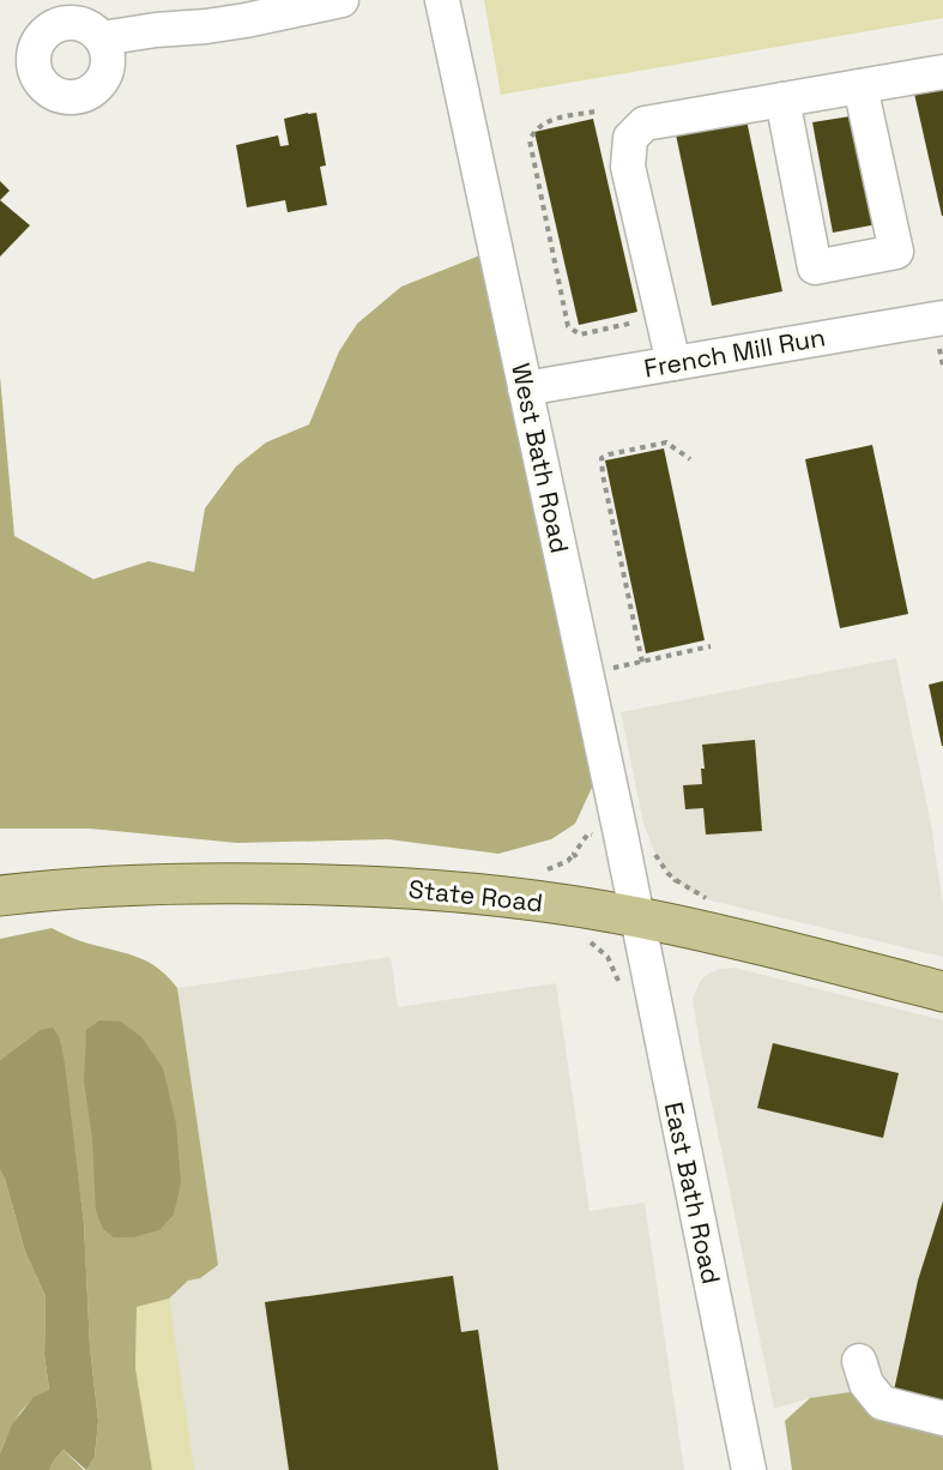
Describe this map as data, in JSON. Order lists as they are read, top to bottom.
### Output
{
  "streets": {
    "main road": ["State Road"],
    "street": ["French Mill Run", "West Bath Road", "East Bath Road"]
  },
  "crossings": [
    ["French Mill Run", "West Bath Road"],
    ["West Bath Road", "State Road"],
    ["West Bath Road", "East Bath Road"],
    ["State Road", "East Bath Road"]
  ]
}
